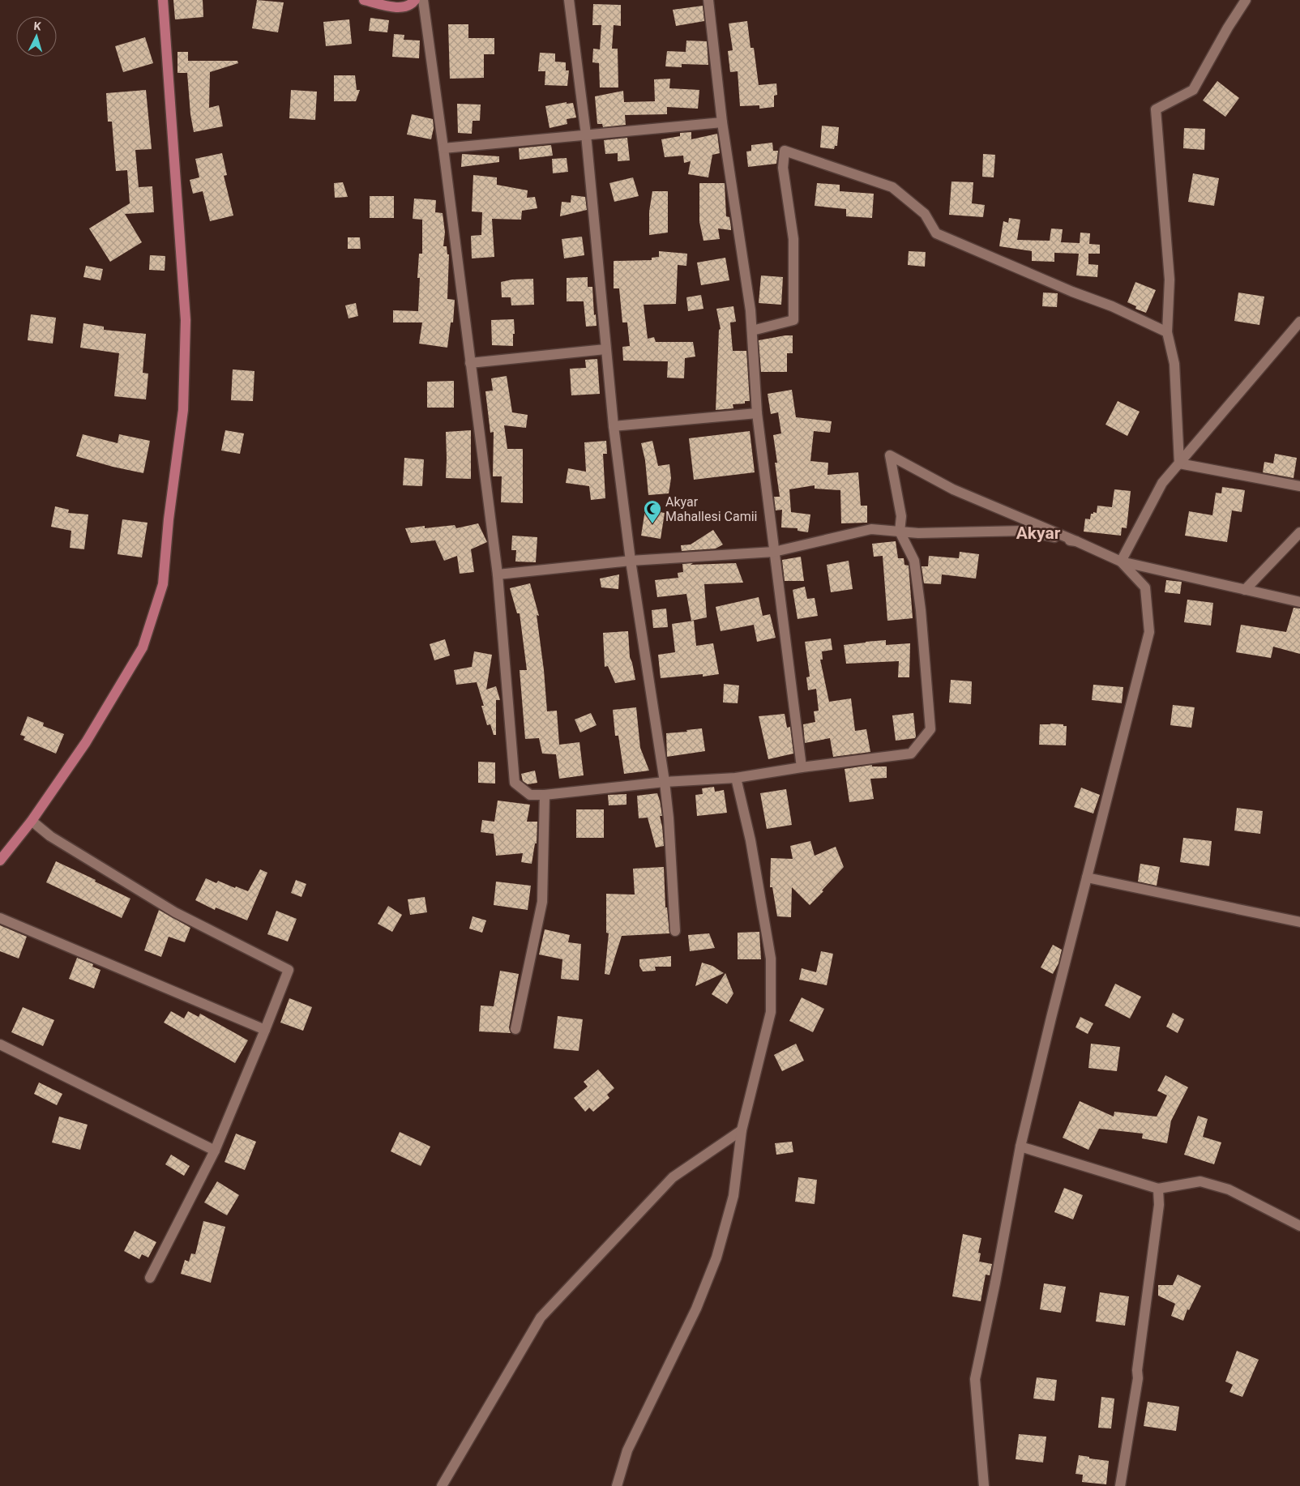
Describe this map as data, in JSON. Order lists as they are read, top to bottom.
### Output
{
  "districts": ["Akyar"],
  "places": {
    "mosque": ["Akyar Mahallesi Camii"]
  },
  "north": "top"
}
